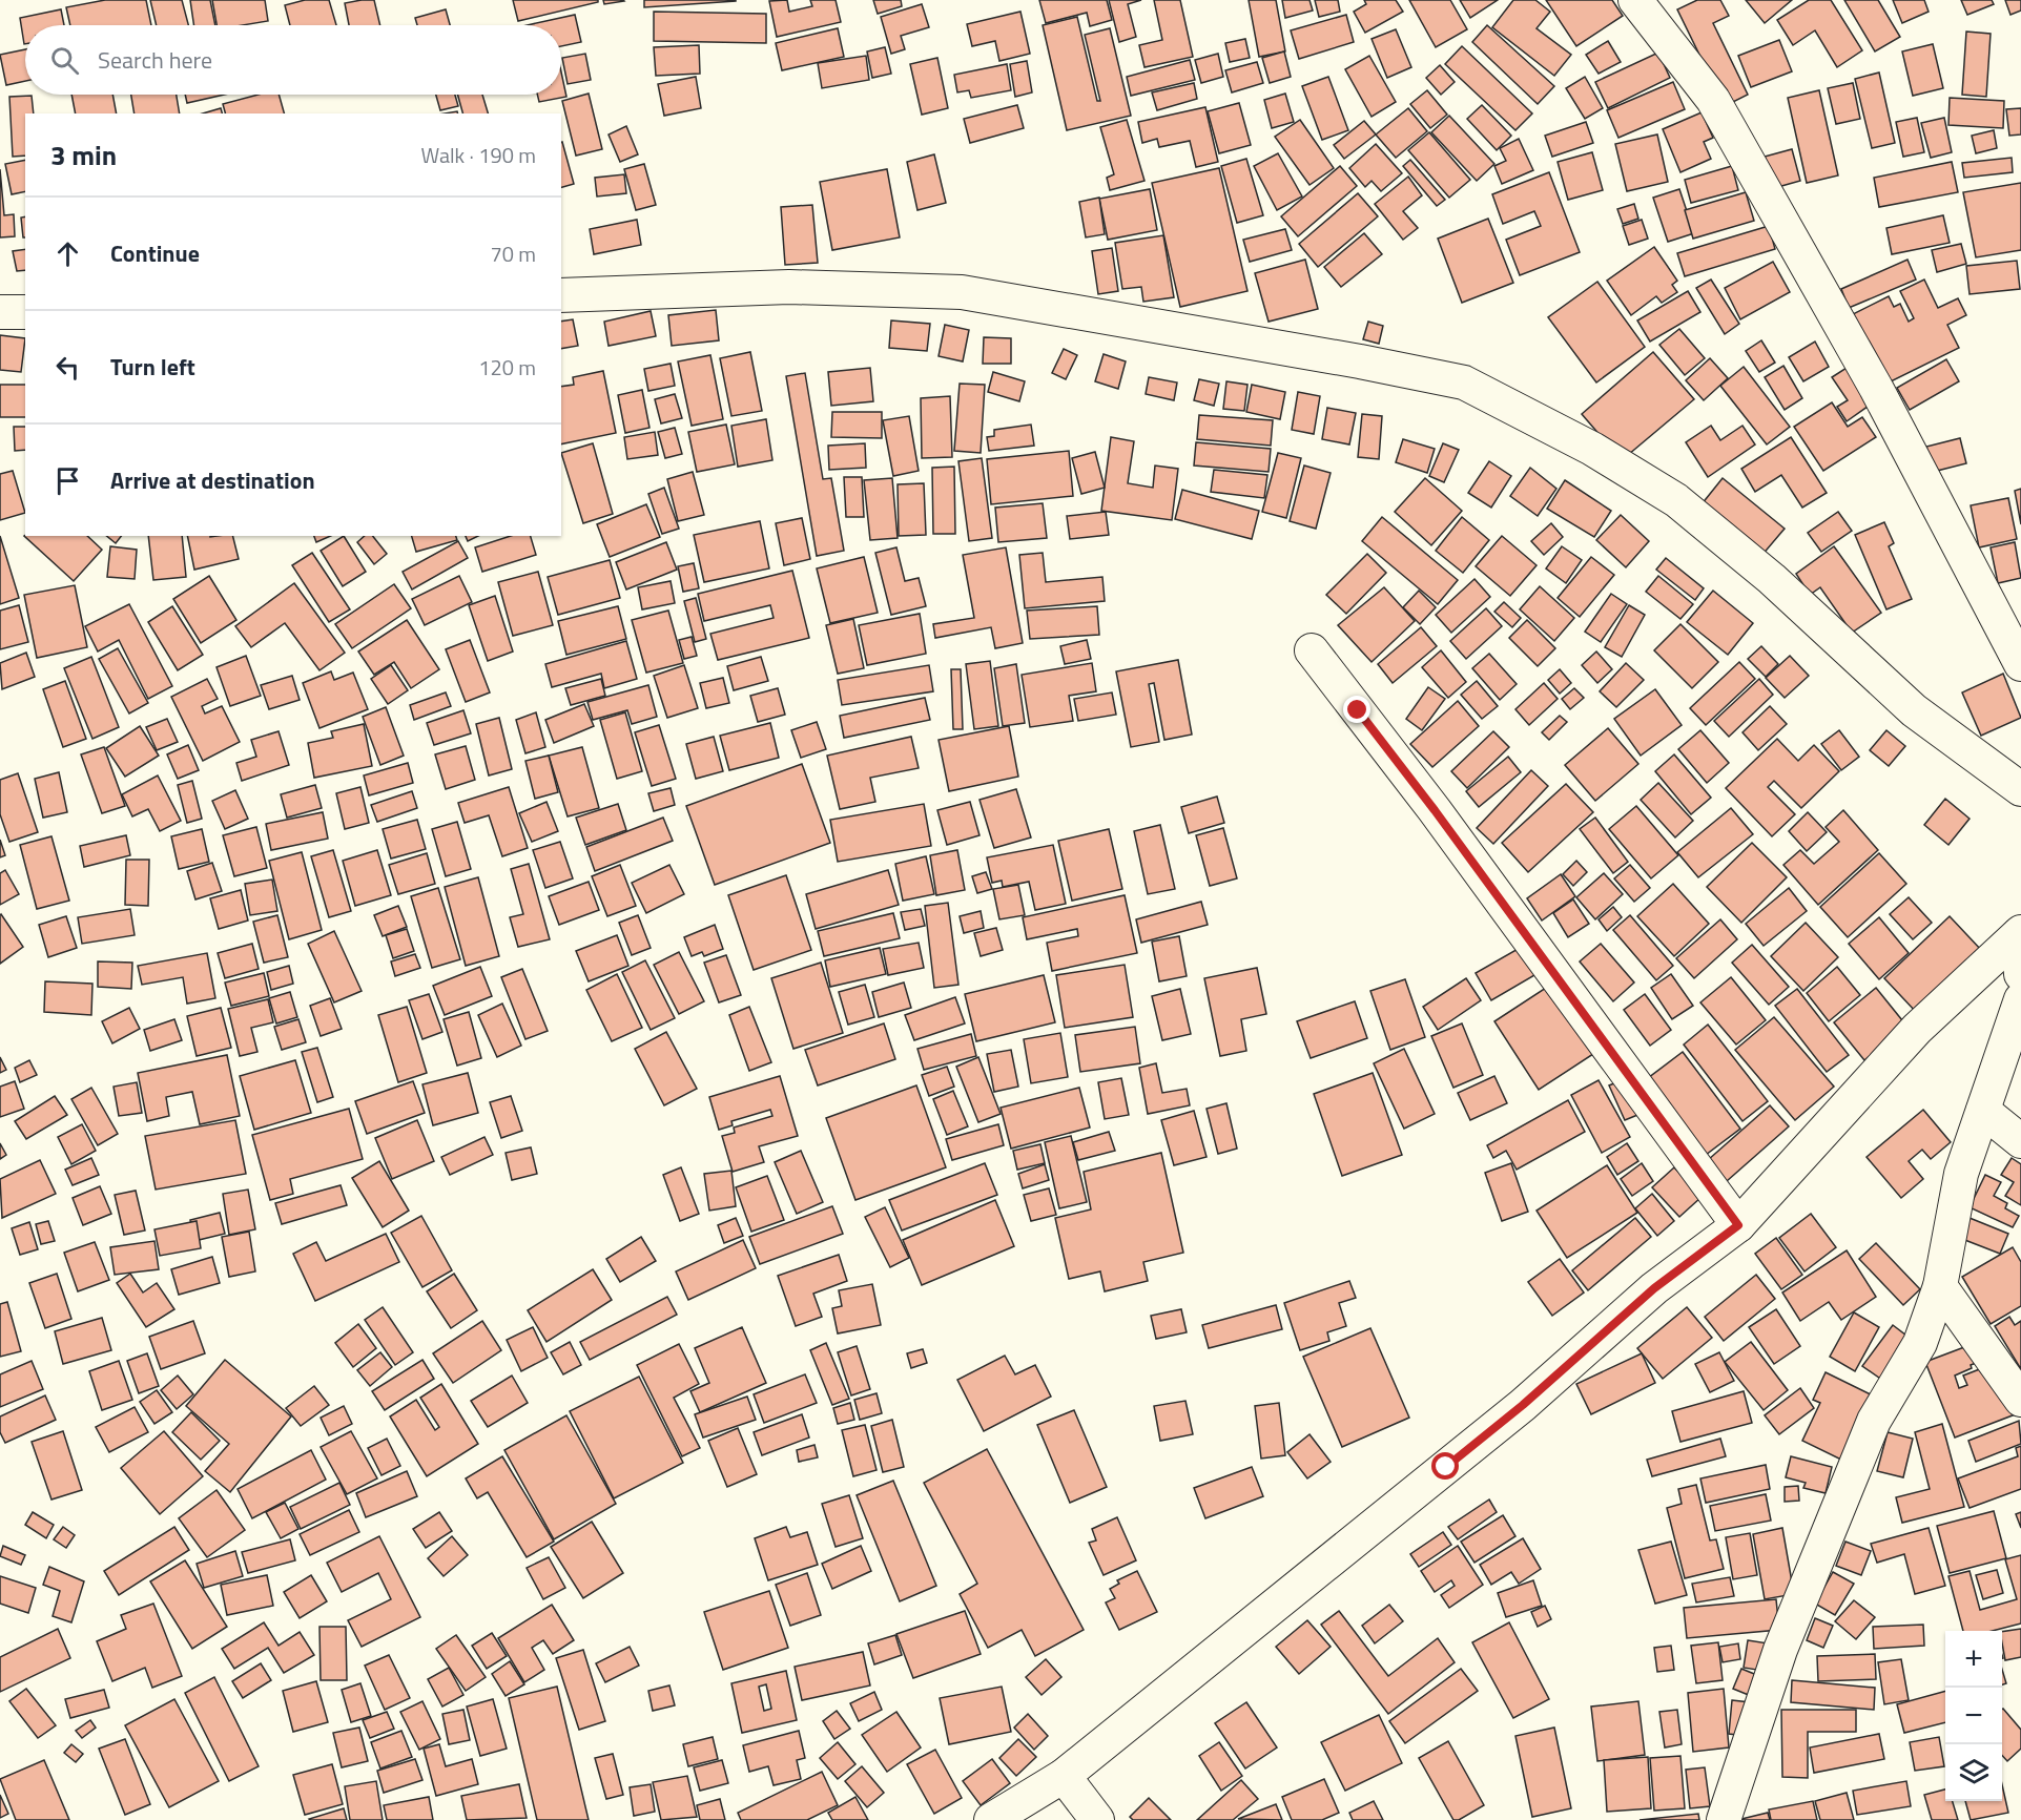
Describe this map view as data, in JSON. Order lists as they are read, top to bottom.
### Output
{
  "page": {
    "search": "Search here",
    "heading": ["3 min", "Walk · 190 m"],
    "list": [
      ["Continue", "70 m"],
      ["Turn left", "120 m"],
      "Arrive at destination"
    ],
    "map_buttons": ["+", "−"]
  }
}
